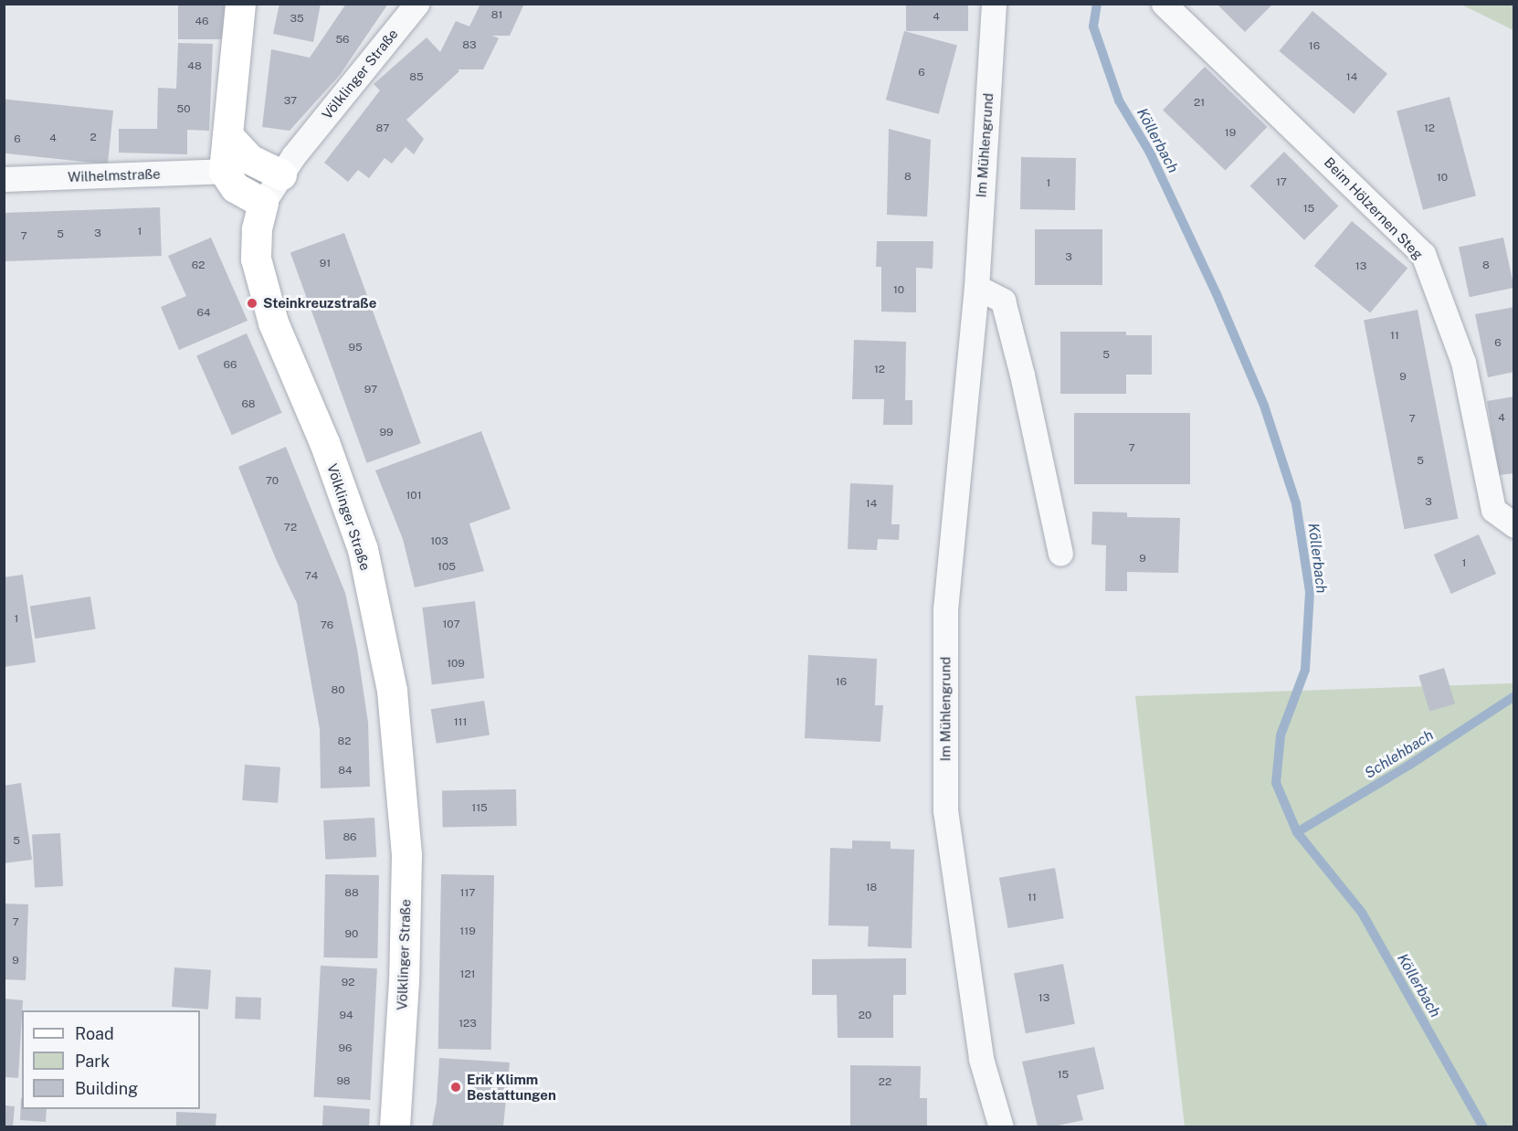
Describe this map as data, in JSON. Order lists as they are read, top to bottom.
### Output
{
  "streets": {
    "street": [
      "Völklinger Straße",
      "Im Mühlengrund",
      "Wilhelmstraße",
      "Beim Hölzernen Steg"
    ]
  },
  "water": ["Köllerbach", "Schlehbach"],
  "places": ["Steinkreuzstraße", "Erik Klimm Bestattungen"],
  "house_numbers": [
    "81",
    "4",
    "35",
    "46",
    "56",
    "83",
    "16",
    "48",
    "6",
    "85",
    "14",
    "37",
    "21",
    "50",
    "87",
    "12",
    "19",
    "2",
    "4",
    "6",
    "8",
    "10",
    "17",
    "1",
    "15",
    "1",
    "3",
    "5",
    "7",
    "3",
    "91",
    "62",
    "8",
    "13",
    "10",
    "64",
    "11",
    "6",
    "95",
    "5",
    "66",
    "12",
    "9",
    "97",
    "68",
    "4",
    "7",
    "99",
    "7",
    "5",
    "70",
    "101",
    "3",
    "14",
    "72",
    "103",
    "9",
    "1",
    "105",
    "74",
    "1",
    "107",
    "76",
    "109",
    "16",
    "80",
    "111",
    "82",
    "84",
    "115",
    "86",
    "5",
    "18",
    "88",
    "117",
    "11",
    "7",
    "119",
    "90",
    "9",
    "121",
    "92",
    "13",
    "94",
    "20",
    "123",
    "96",
    "15",
    "98",
    "22"
  ],
  "legend": ["Road", "Park", "Building"]
}
